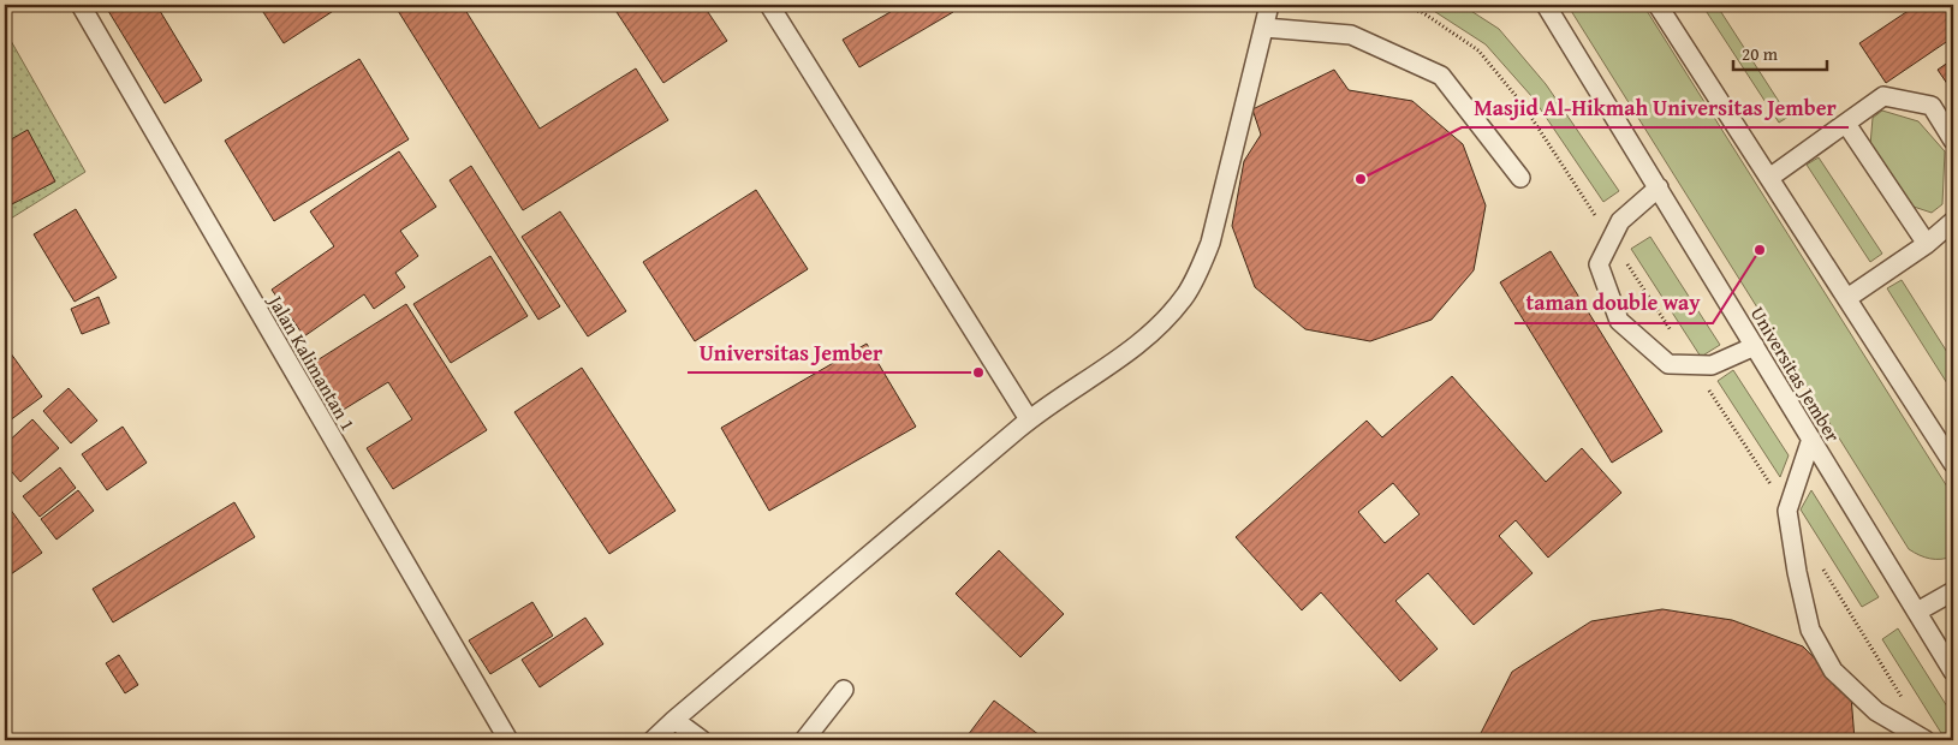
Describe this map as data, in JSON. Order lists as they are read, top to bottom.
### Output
{
  "streets": {
    "lane": ["Jalan Kalimantan 1", "Universitas Jember"]
  },
  "places": ["Masjid Al-Hikmah Universitas Jember", "taman double way", "Universitas Jember"],
  "scale_bar": "20 m"
}
